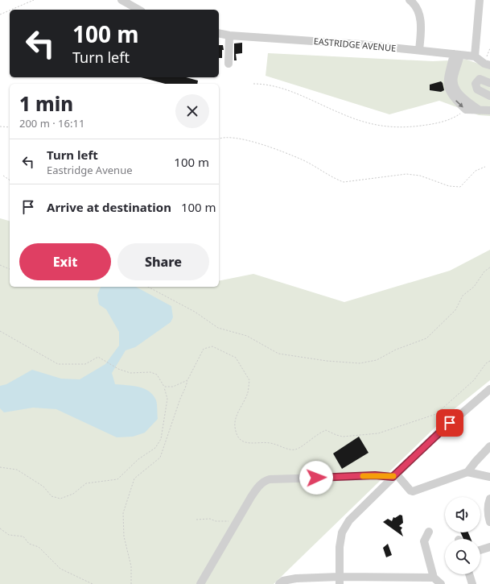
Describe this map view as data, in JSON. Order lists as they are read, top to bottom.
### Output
{
  "streets": {
    "street": ["EASTRIDGE AVENUE"]
  },
  "page": {
    "turn": ["100 m", "Turn left"],
    "heading": ["1 min", "200 m · 16:11"],
    "list": [
      {
        "name": "Turn left",
        "note": "Eastridge Avenue",
        "value": "100 m"
      },
      {
        "name": "Arrive at destination",
        "value": "100 m"
      }
    ],
    "buttons": ["Exit", "Share"]
  }
}
